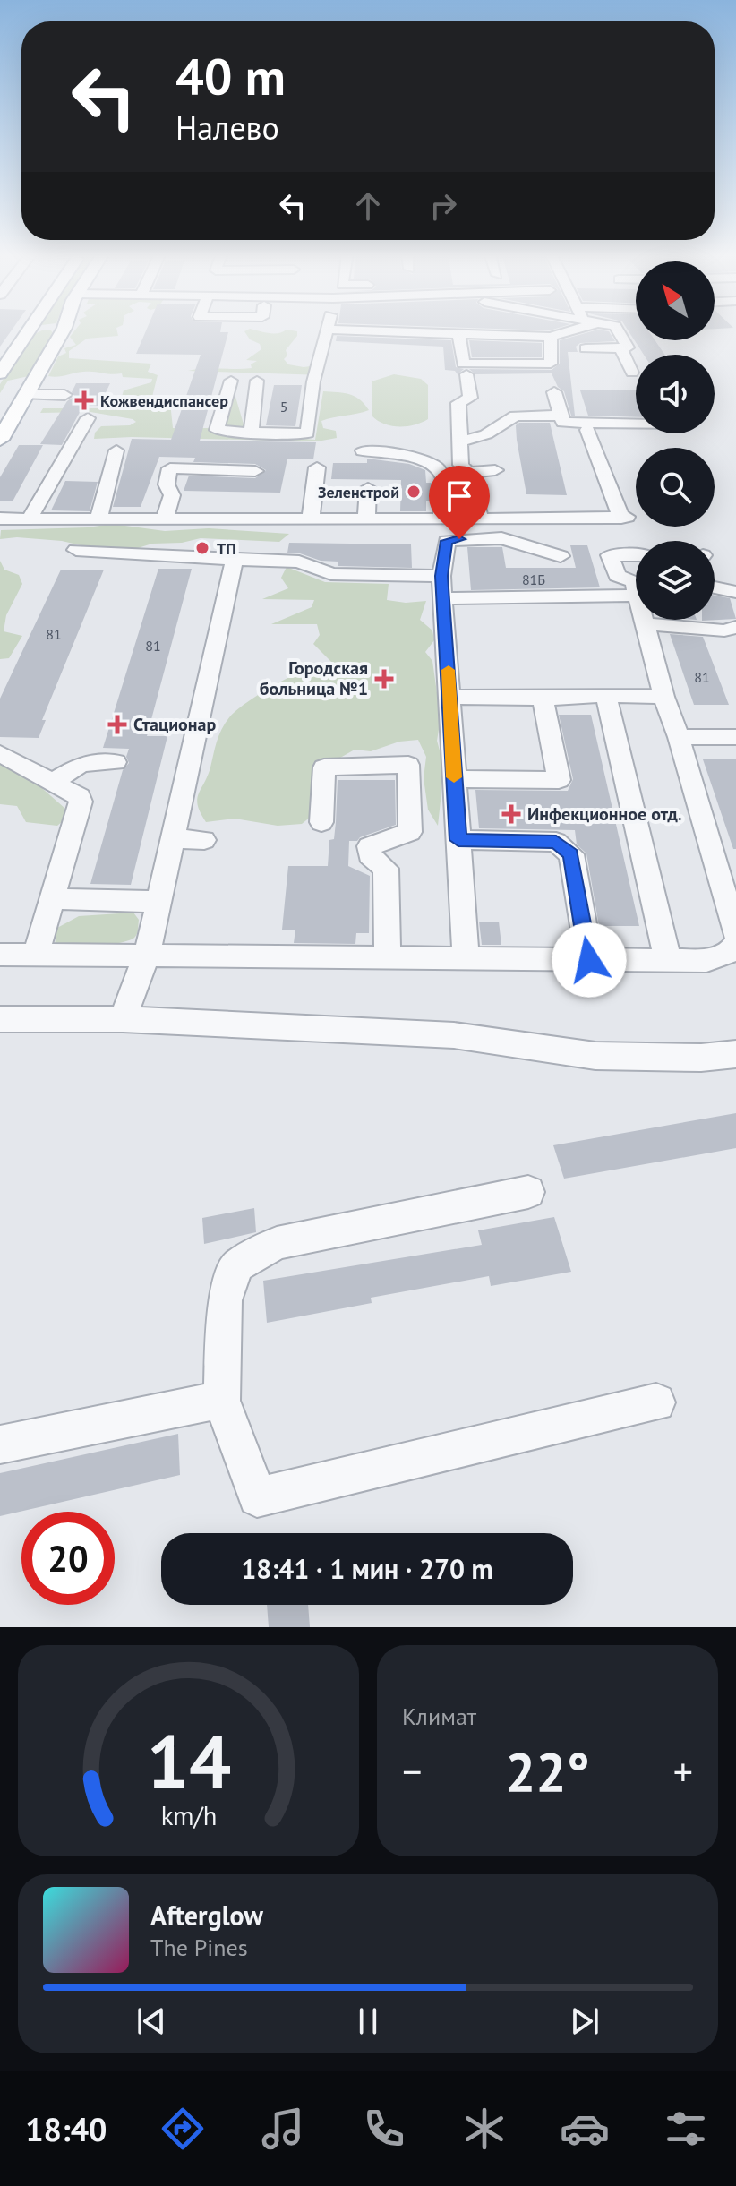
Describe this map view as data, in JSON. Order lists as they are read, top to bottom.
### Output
{
  "places": {
    "health": [
      "Кожвендиспансер",
      "Городская больница №1",
      "Стационар",
      "Инфекционное отд."
    ],
    "other": ["Зеленстрой", "ТП"]
  },
  "house_numbers": [
    "5",
    "81Б",
    "81",
    "81",
    "81"
  ],
  "north": "top left",
  "page": {
    "turn": ["40 m", "Налево"],
    "limit": "20",
    "trip": "18:41 · 1 мин · 270 m",
    "tile": "Климат",
    "heat": ["−", "22°", "+"],
    "song": ["Afterglow", "The Pines"],
    "tabs": "18:40",
    "gauge": ["14", "km/h"]
  }
}
